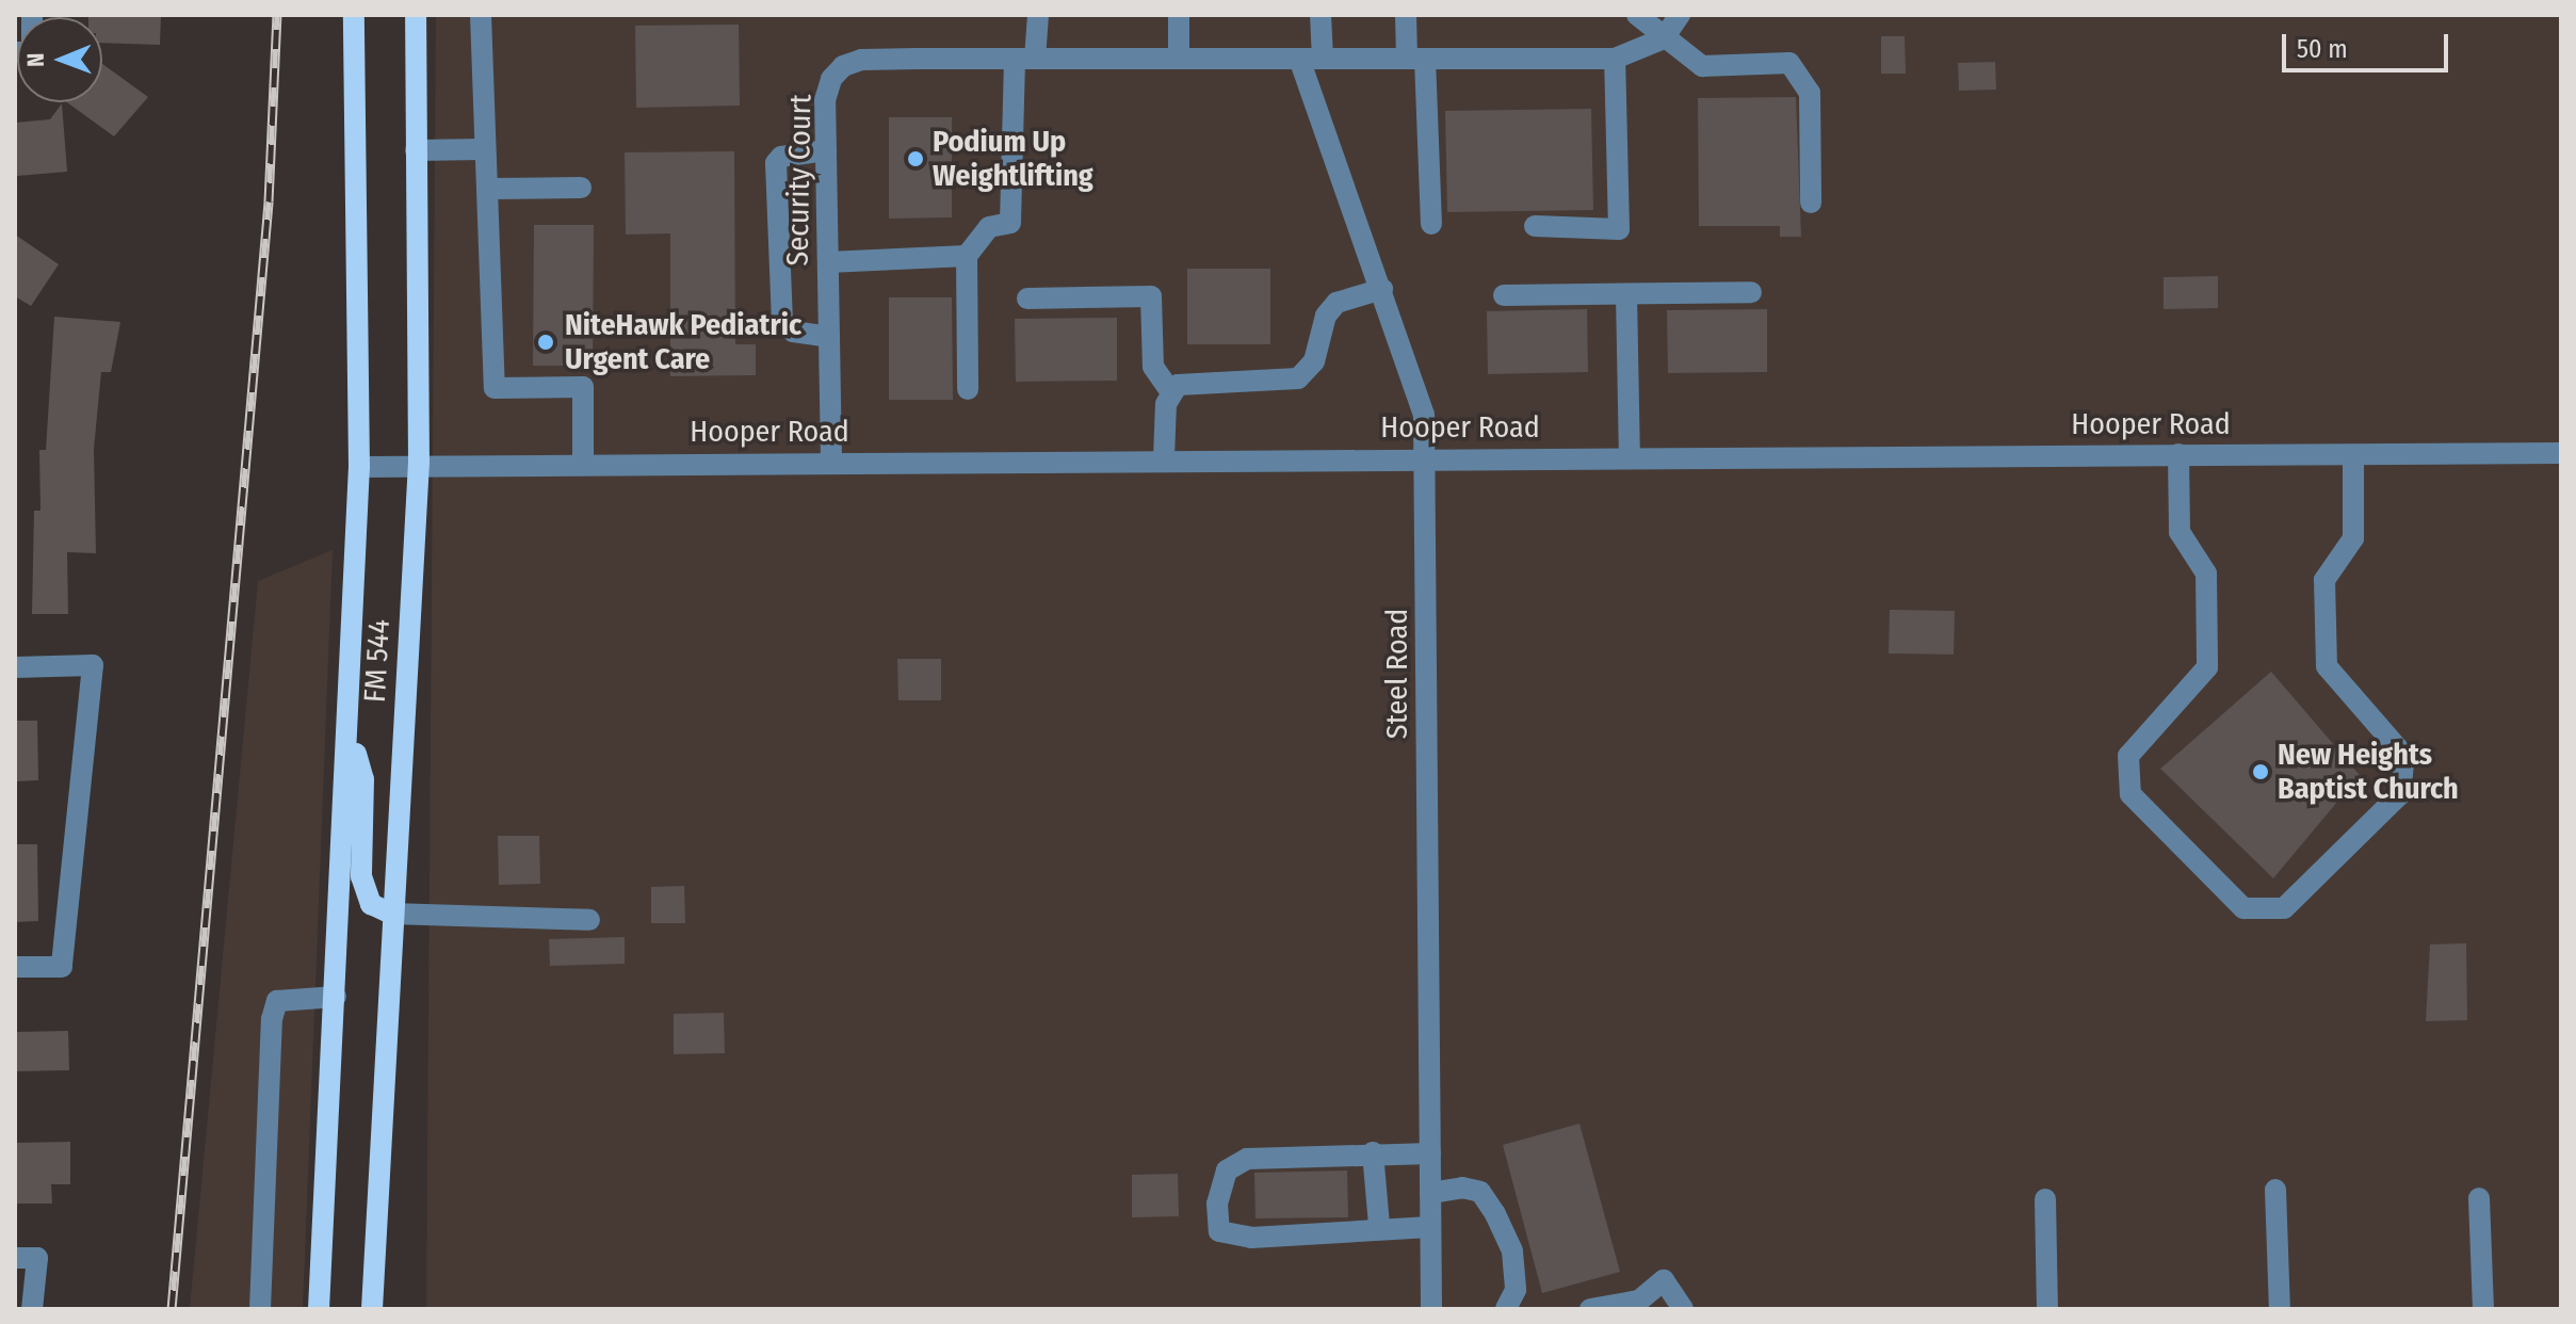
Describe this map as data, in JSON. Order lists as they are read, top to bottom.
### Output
{
  "streets": {
    "main road": ["FM 544"],
    "street": ["Security Court", "Hooper Road", "Steel Road"]
  },
  "crossings": [
    ["Security Court", "Hooper Road"],
    ["Security Court", "Steel Road"],
    ["Hooper Road", "FM 544"],
    ["Hooper Road", "Steel Road"]
  ],
  "places": ["Podium Up Weightlifting", "NiteHawk Pediatric Urgent Care", "New Heights Baptist Church"],
  "scale_bar": "50 m",
  "north": "left"
}
